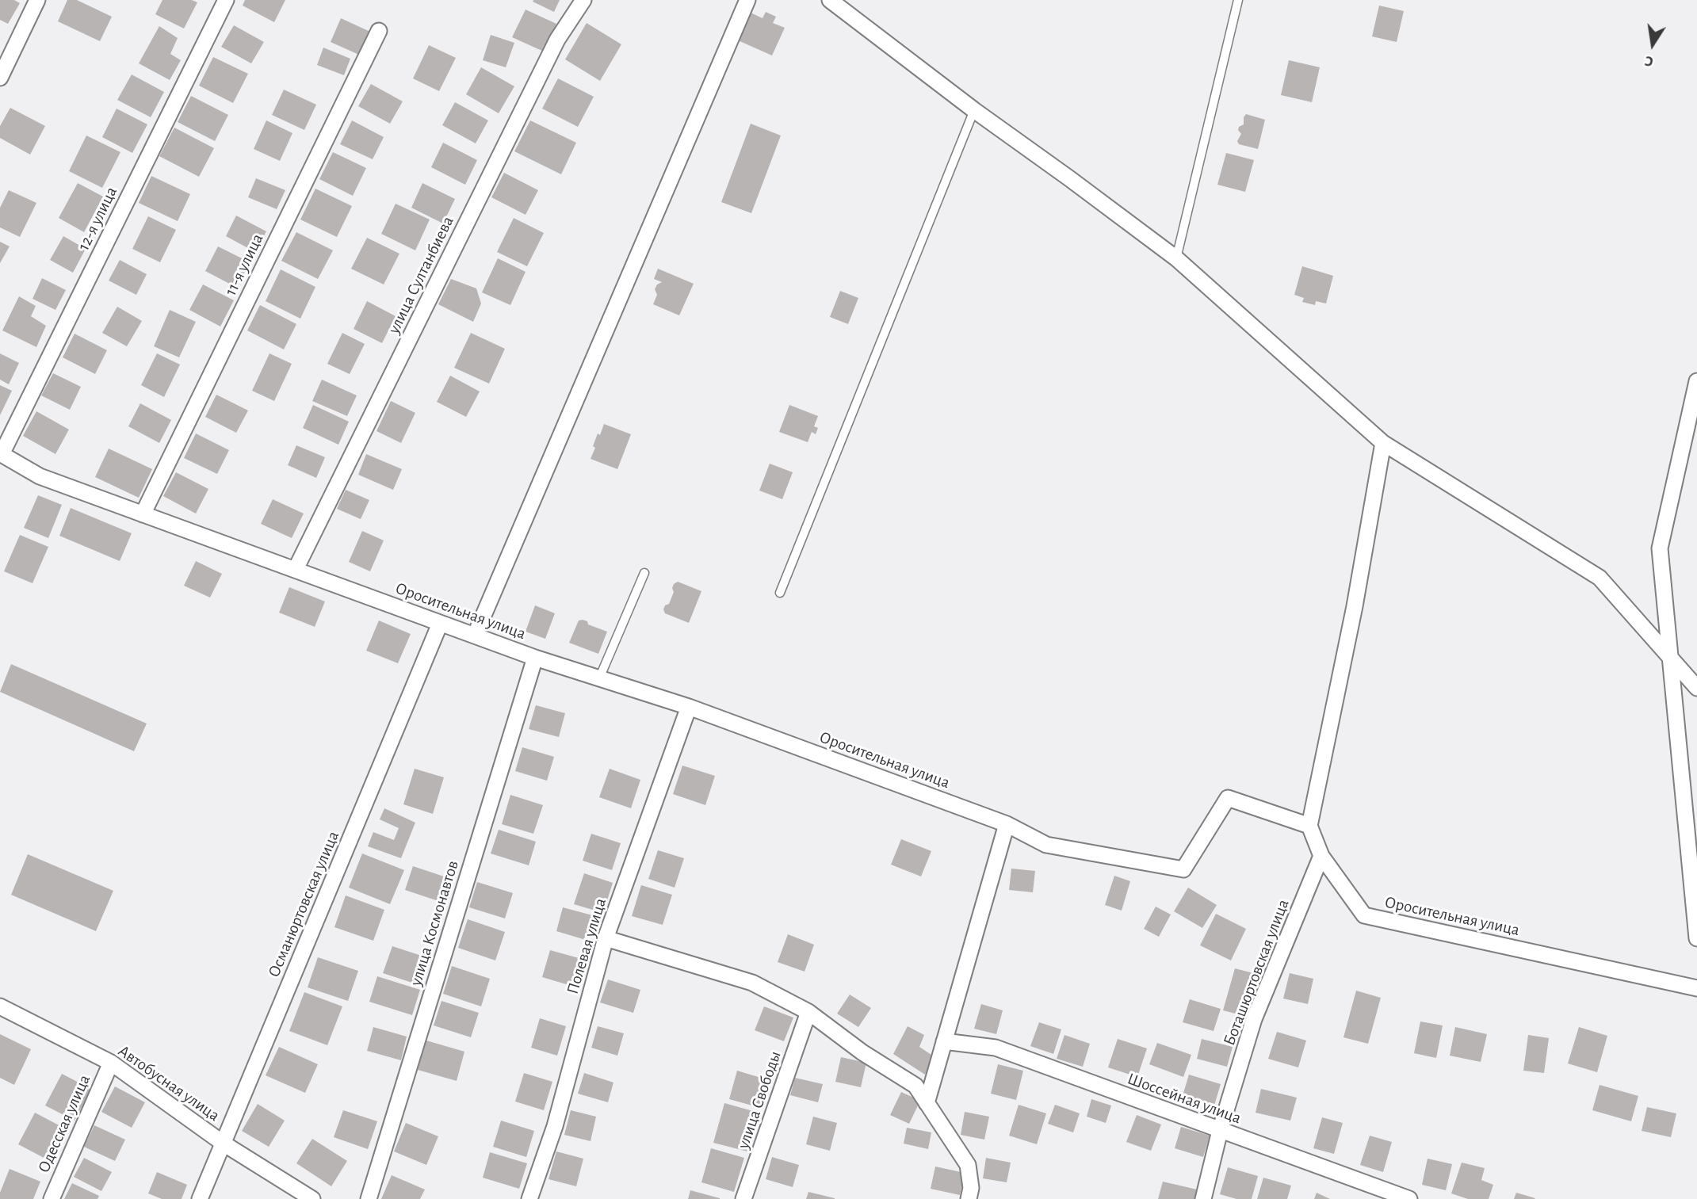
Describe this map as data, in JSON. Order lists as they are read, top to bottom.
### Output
{
  "streets": {
    "street": [
      "12-я улица",
      "11-я улица",
      "улица Султанбиева",
      "Оросительная улица",
      "Османюртовская улица",
      "улица Космонавтов",
      "Полевая улица",
      "Боташюртовская улица",
      "Автобусная улица",
      "Шоссейная улица",
      "улица Свободы",
      "Одесская улица"
    ]
  },
  "crossings": [
    ["12-я улица", "Оросительная улица"],
    ["11-я улица", "Оросительная улица"],
    ["улица Султанбиева", "Оросительная улица"],
    ["Оросительная улица", "Османюртовская улица"],
    ["Оросительная улица", "улица Космонавтов"],
    ["Оросительная улица", "Полевая улица"],
    ["Оросительная улица", "Боташюртовская улица"],
    ["Османюртовская улица", "Автобусная улица"],
    ["Боташюртовская улица", "Шоссейная улица"],
    ["Автобусная улица", "Одесская улица"]
  ],
  "north": "bottom"
}
